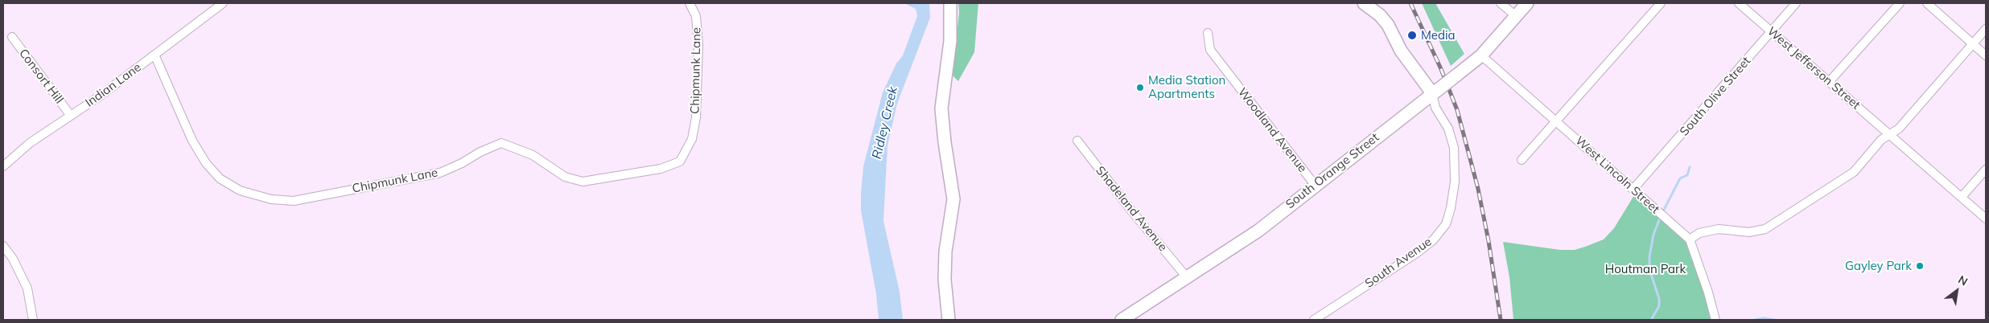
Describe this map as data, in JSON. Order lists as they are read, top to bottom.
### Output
{
  "streets": {
    "main road": ["South Orange Street"],
    "street": [
      "West Jefferson Street",
      "Chipmunk Lane",
      "Consort Hill",
      "Indian Lane",
      "South Olive Street",
      "Woodland Avenue",
      "West Lincoln Street",
      "Shadeland Avenue",
      "South Avenue"
    ]
  },
  "crossings": [
    ["West Jefferson Street", "South Olive Street"],
    ["Chipmunk Lane", "Indian Lane"],
    ["Consort Hill", "Indian Lane"],
    ["South Olive Street", "West Lincoln Street"],
    ["Woodland Avenue", "South Orange Street"],
    ["South Orange Street", "West Lincoln Street"],
    ["South Orange Street", "Shadeland Avenue"],
    ["South Orange Street", "South Avenue"]
  ],
  "water": ["Ridley Creek"],
  "parks": ["Houtman Park"],
  "places": ["Media", "Media Station Apartments", "Gayley Park"],
  "north": "top right"
}
